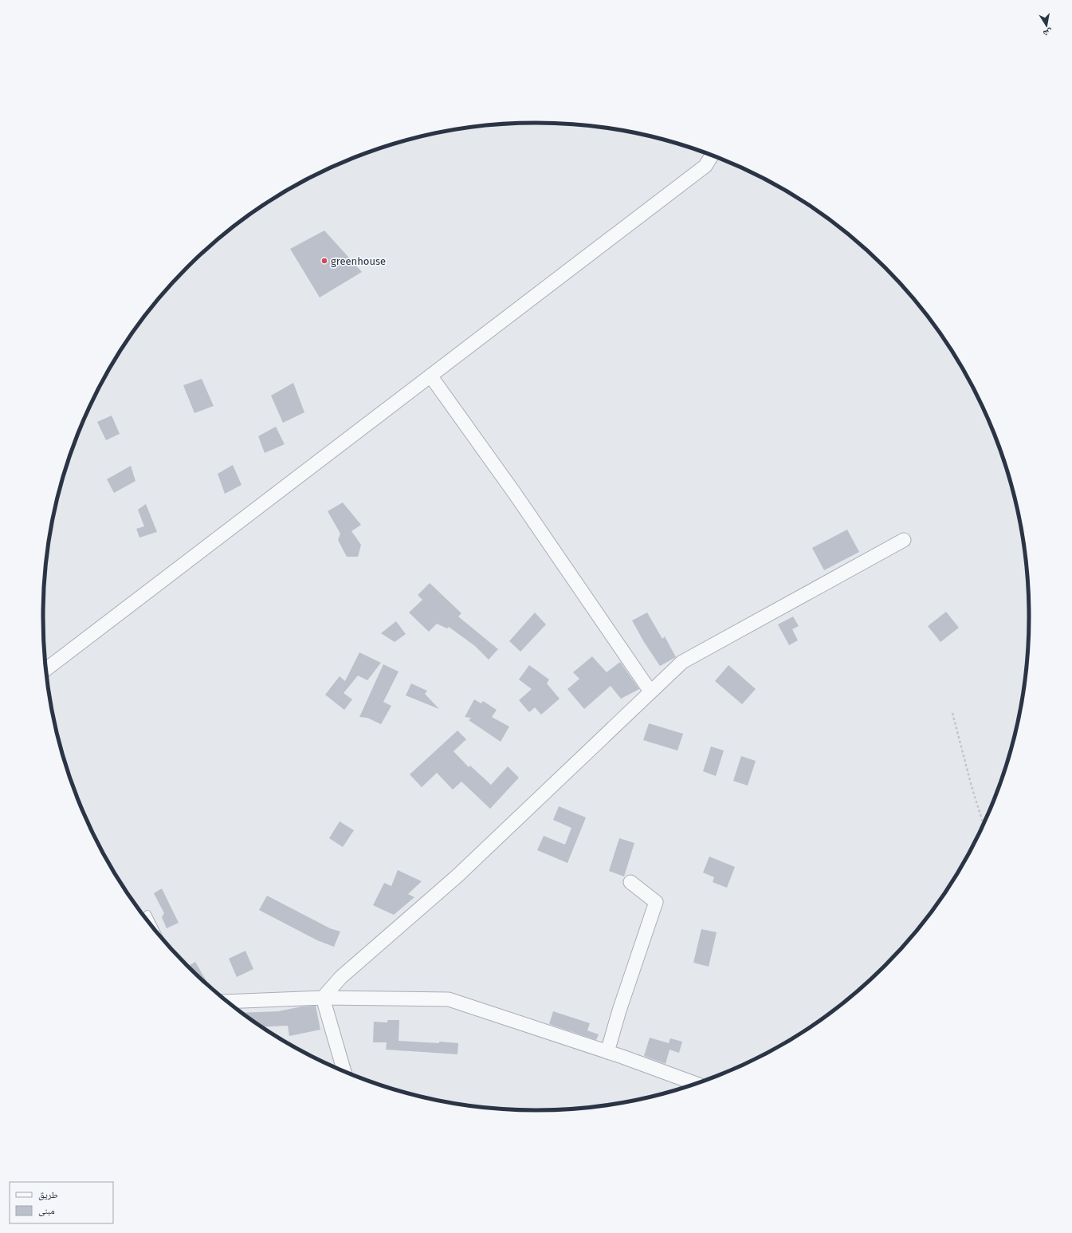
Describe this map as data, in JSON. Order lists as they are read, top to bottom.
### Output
{
  "places": ["greenhouse"],
  "legend": ["طريق", "مبنى"],
  "north": "bottom"
}
